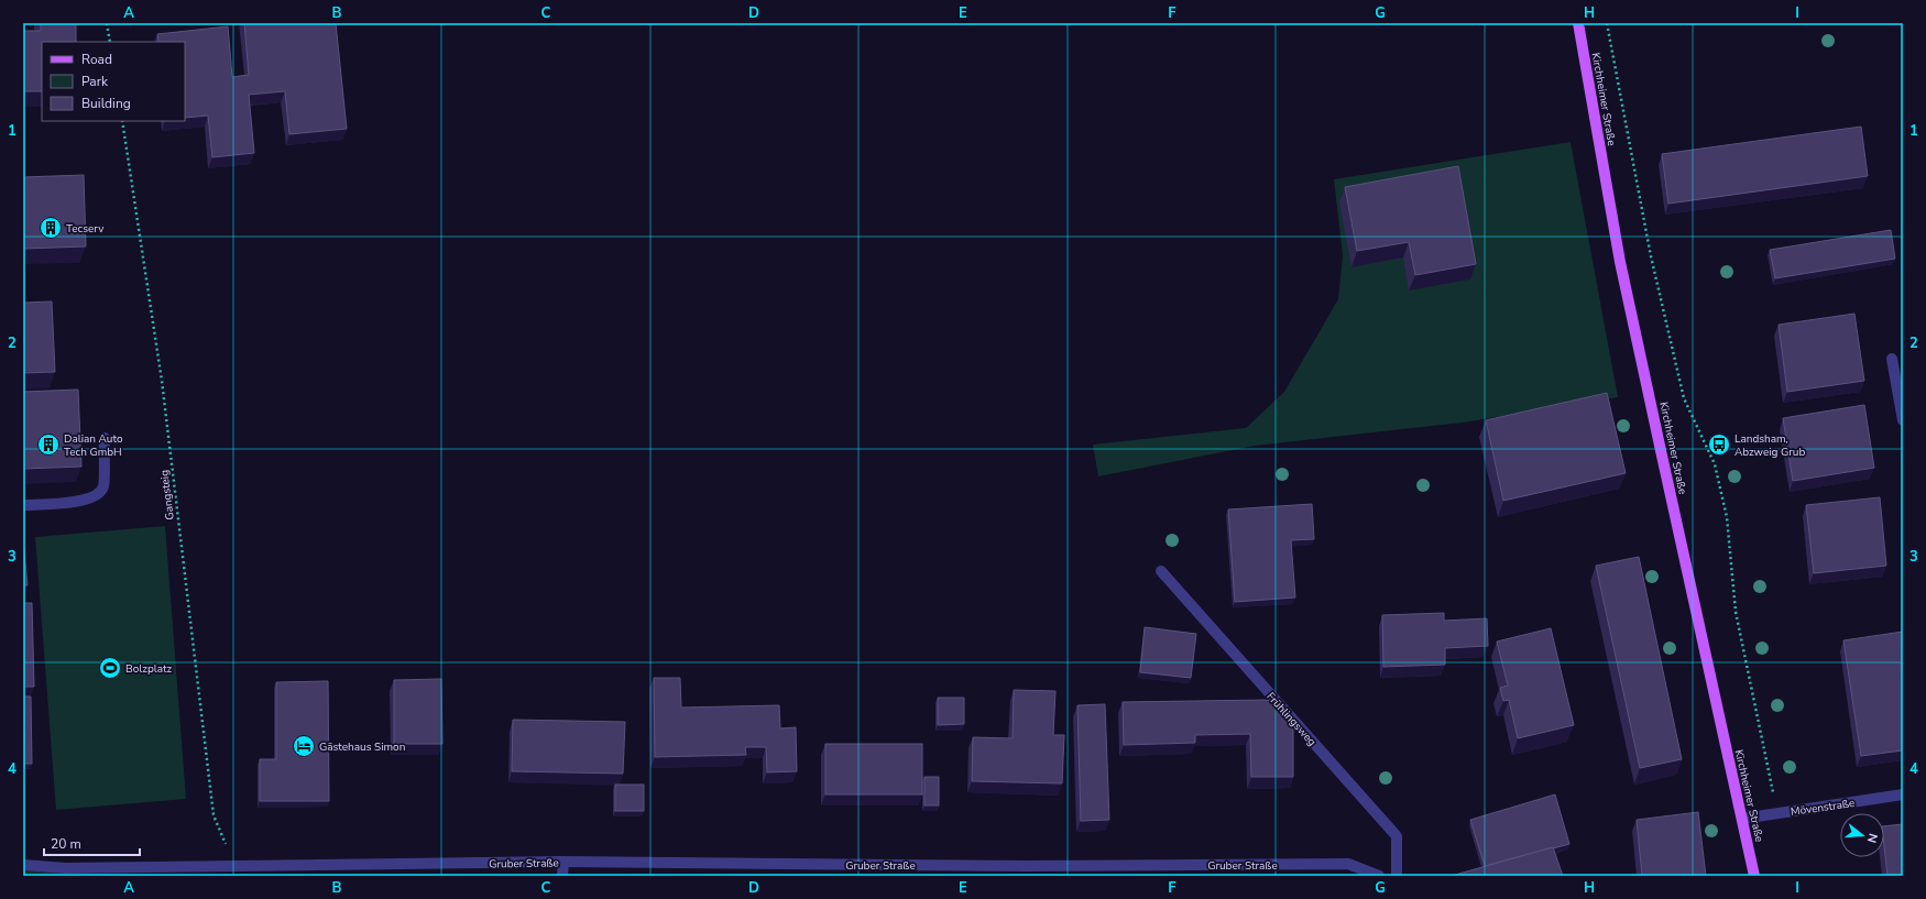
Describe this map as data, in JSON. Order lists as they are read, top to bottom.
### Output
{
  "streets": {
    "main road": ["Kirchheimer Straße"],
    "street": ["Frühlingsweg", "Mövenstraße", "Gruber Straße"],
    "path": ["Gangsteig"]
  },
  "crossings": [
    ["Kirchheimer Straße", "Mövenstraße"],
    ["Gangsteig", "Gruber Straße"]
  ],
  "places": {
    "building": ["Tecserv", "Dalian Auto Tech GmbH"],
    "bus stop": ["Landsham, Abzweig Grub"],
    "sports": ["Bolzplatz"],
    "hotel": ["Gästehaus Simon"]
  },
  "legend": ["Road", "Park", "Building"],
  "scale_bar": "20 m",
  "north": "right",
  "grid": {
    "columns": [
      "A",
      "B",
      "C",
      "D",
      "E",
      "F",
      "G",
      "H",
      "I"
    ],
    "rows": [
      "1",
      "2",
      "3",
      "4"
    ]
  }
}
